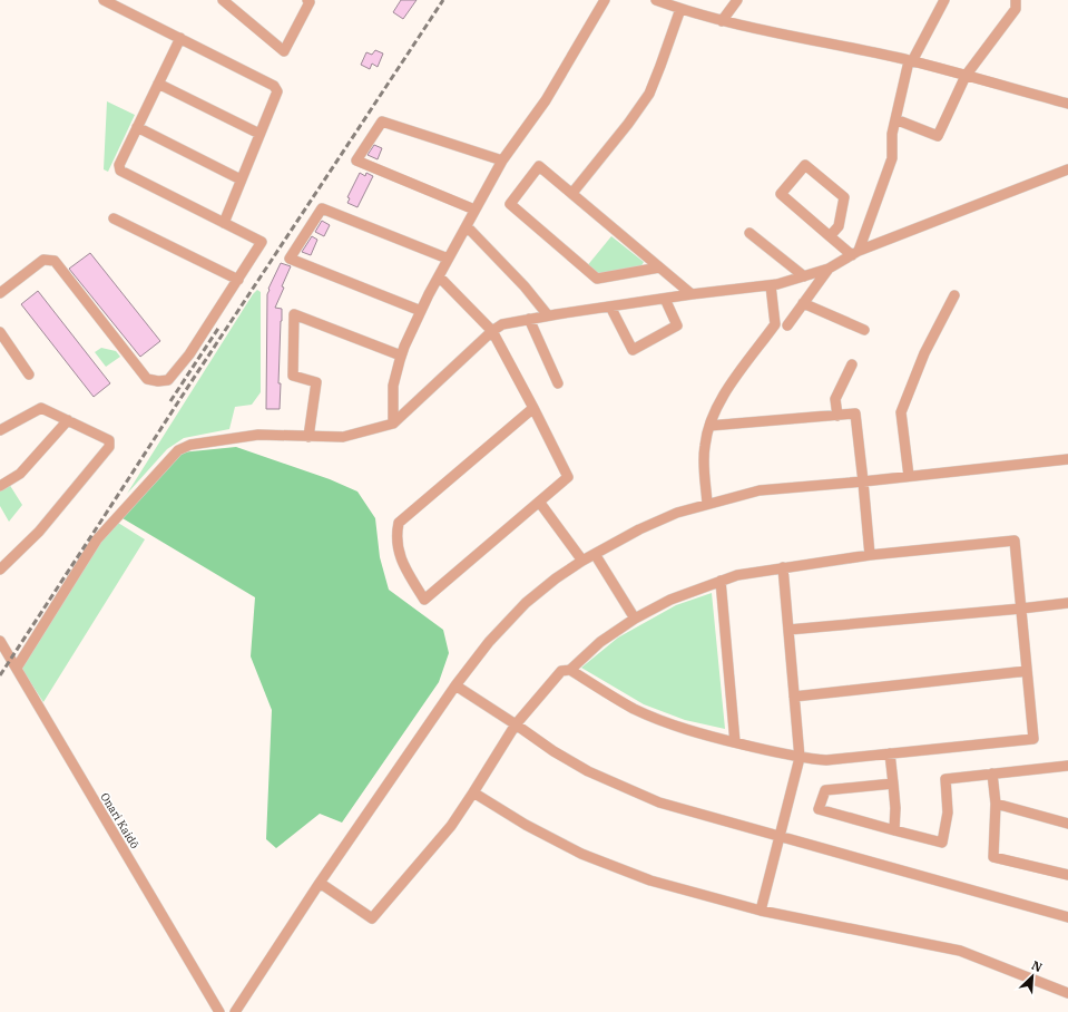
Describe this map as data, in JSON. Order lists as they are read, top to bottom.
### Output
{
  "streets": {
    "street": ["Onari Kaidō"]
  },
  "north": "top right"
}
